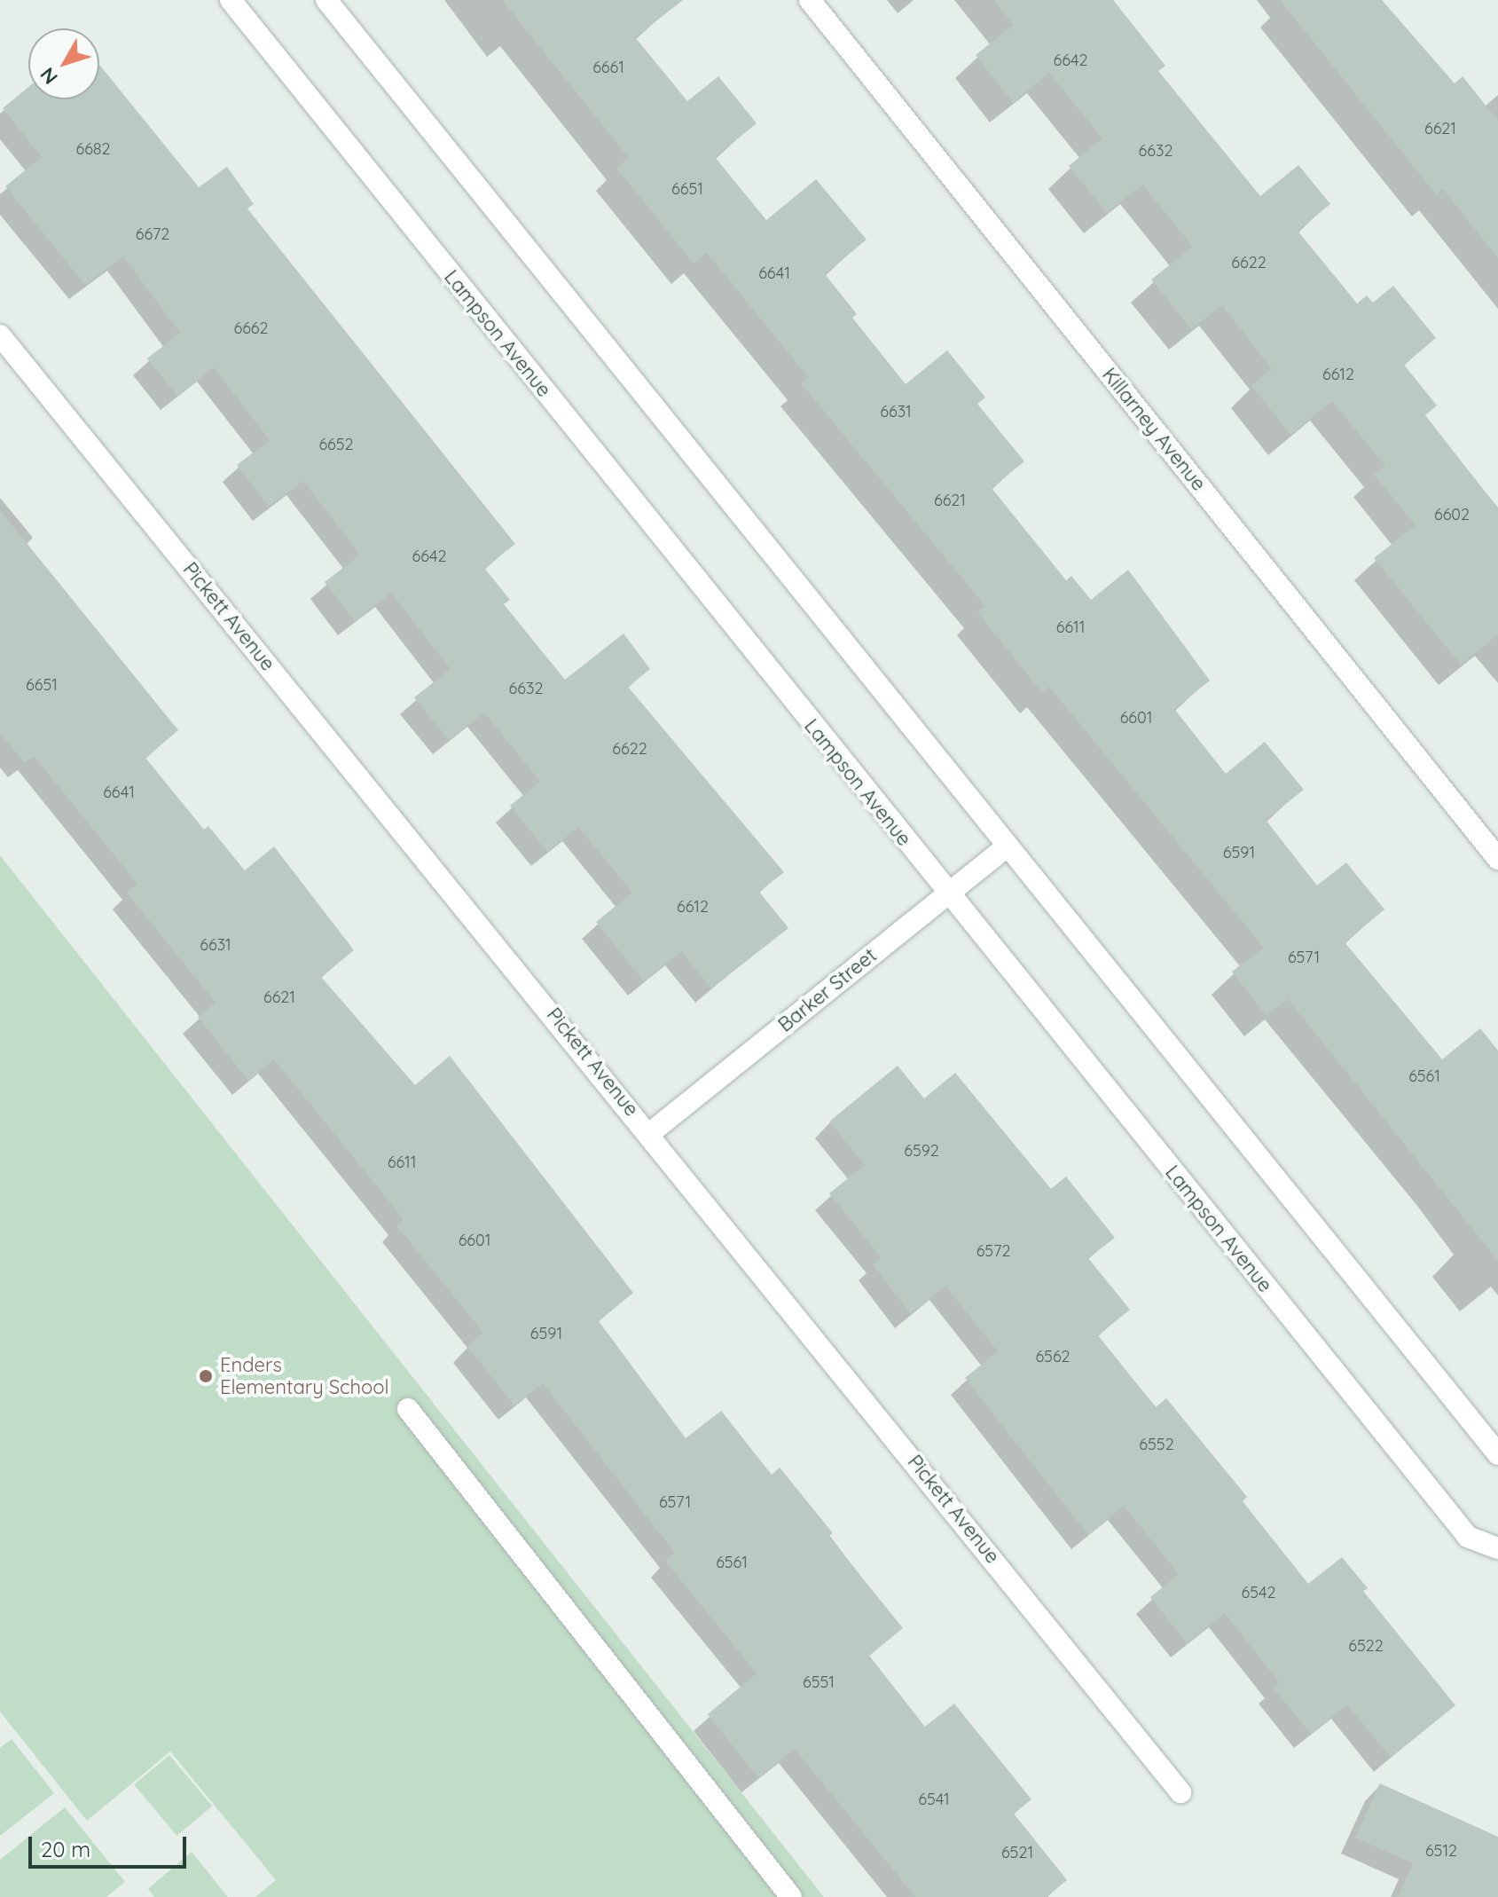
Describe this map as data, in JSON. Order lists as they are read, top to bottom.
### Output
{
  "streets": {
    "main road": [
      "Lampson Avenue",
      "Killarney Avenue",
      "Pickett Avenue",
      "Barker Street"
    ]
  },
  "crossings": [
    ["Lampson Avenue", "Barker Street"],
    ["Pickett Avenue", "Barker Street"]
  ],
  "places": ["Enders Elementary School"],
  "house_numbers": [
    "6642",
    "6661",
    "6621",
    "6682",
    "6632",
    "6651",
    "6672",
    "6622",
    "6641",
    "6662",
    "6612",
    "6631",
    "6652",
    "6621",
    "6602",
    "6642",
    "6611",
    "6651",
    "6632",
    "6601",
    "6622",
    "6641",
    "6591",
    "6612",
    "6631",
    "6571",
    "6621",
    "6561",
    "6592",
    "6611",
    "6601",
    "6572",
    "6591",
    "6562",
    "6552",
    "6571",
    "6561",
    "6542",
    "6522",
    "6551",
    "6541",
    "6512",
    "6521"
  ],
  "scale_bar": "20 m",
  "north": "bottom left"
}
